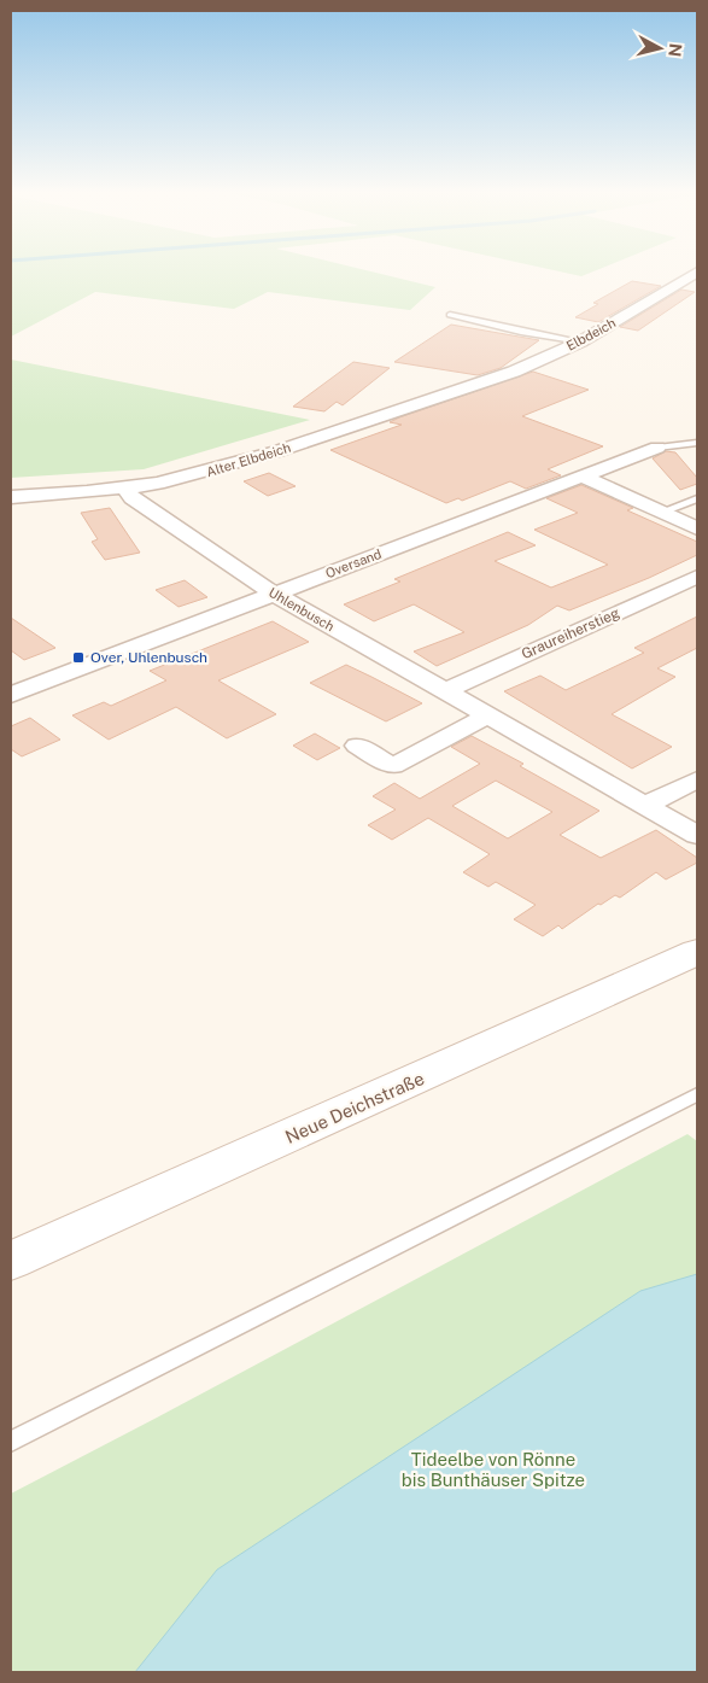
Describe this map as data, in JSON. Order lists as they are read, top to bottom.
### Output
{
  "streets": {
    "street": [
      "Elbdeich",
      "Alter Elbdeich",
      "Oversand",
      "Uhlenbusch",
      "Graureiherstieg",
      "Neue Deichstraße"
    ]
  },
  "crossings": [
    ["Elbdeich", "Alter Elbdeich"],
    ["Alter Elbdeich", "Uhlenbusch"],
    ["Oversand", "Uhlenbusch"],
    ["Uhlenbusch", "Graureiherstieg"]
  ],
  "parks": ["Tideelbe von Rönne bis Bunthäuser Spitze"],
  "places": {
    "transit": ["Over, Uhlenbusch"]
  },
  "north": "right"
}
